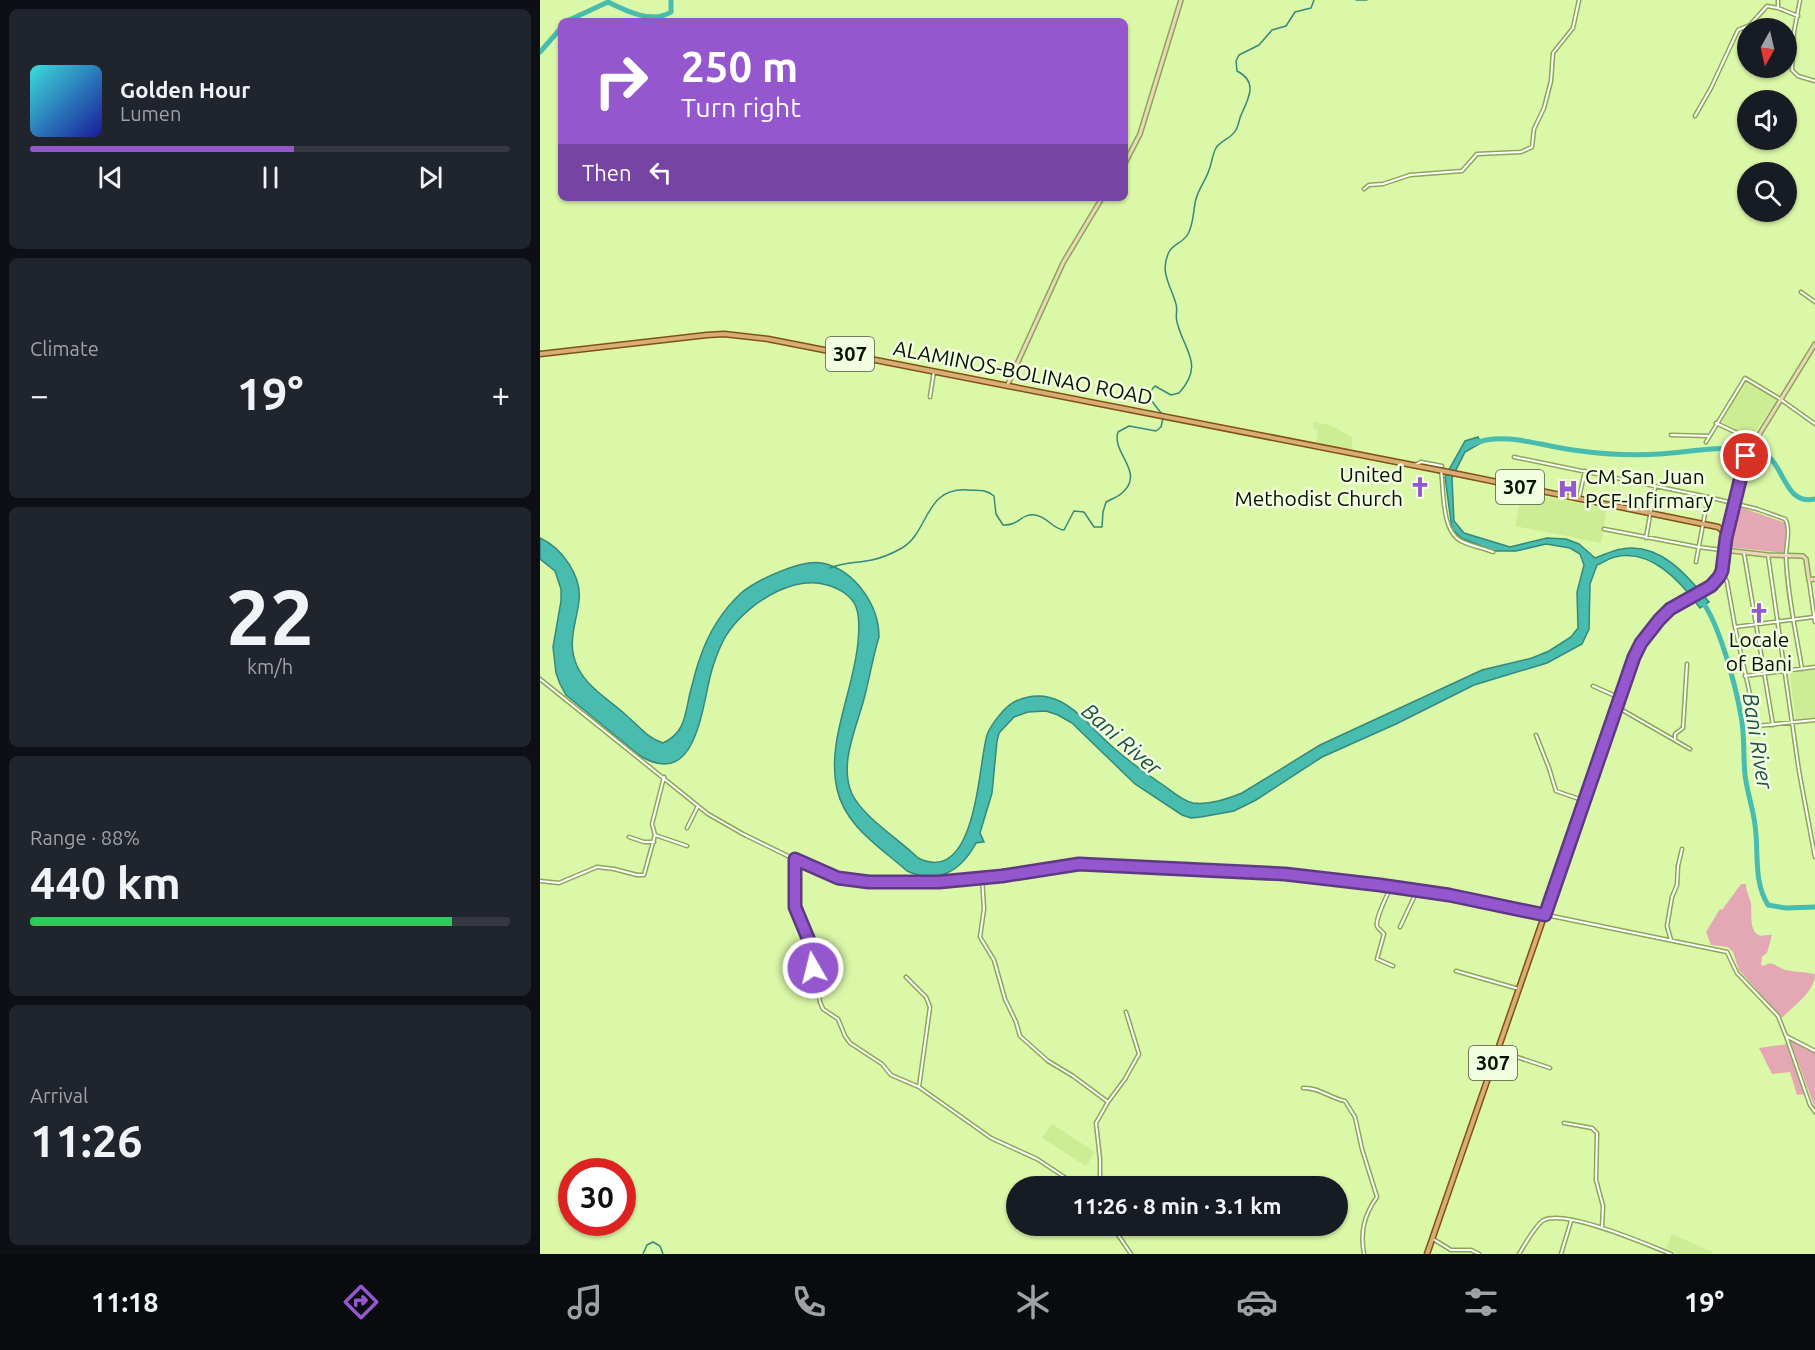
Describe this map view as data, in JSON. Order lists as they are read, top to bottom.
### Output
{
  "streets": {
    "main road": ["307", "ALAMINOS-BOLINAO ROAD"]
  },
  "crossings": [
    ["307", "ALAMINOS-BOLINAO ROAD"]
  ],
  "water": ["Bani River"],
  "places": {
    "church": ["United Methodist Church", "Locale of Bani"],
    "hospital": ["CM San Juan PCF-Infirmary"]
  },
  "north": "bottom",
  "page": {
    "turn": ["250 m", "Turn right"],
    "song": ["Golden Hour", "Lumen"],
    "then": "Then",
    "tile": [
      "Climate",
      ["22", "km/h"],
      ["Range · 88%", "440 km"],
      ["Arrival", "11:26"]
    ],
    "heat": ["−", "19°", "+"],
    "limit": "30",
    "trip": "11:26 · 8 min · 3.1 km",
    "tabs": ["11:18", "19°"]
  }
}
